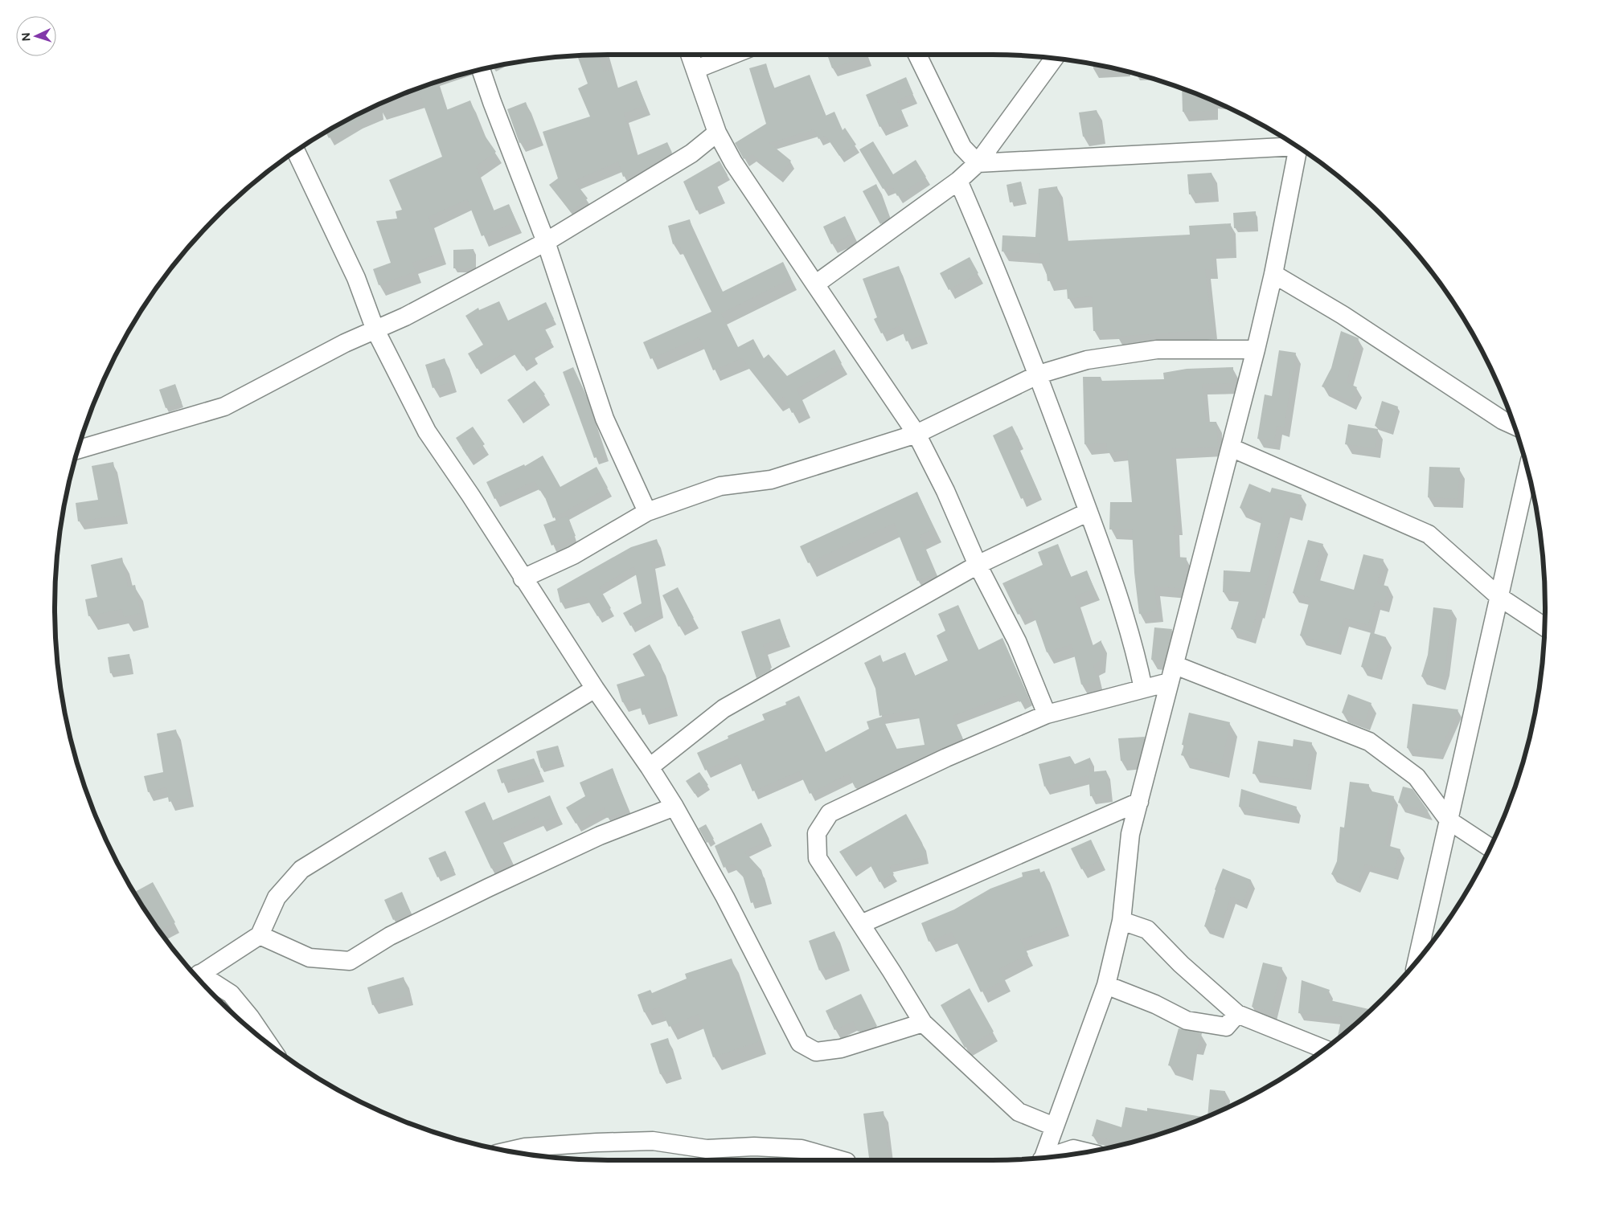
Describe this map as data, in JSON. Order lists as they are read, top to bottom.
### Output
{
  "north": "left"
}
